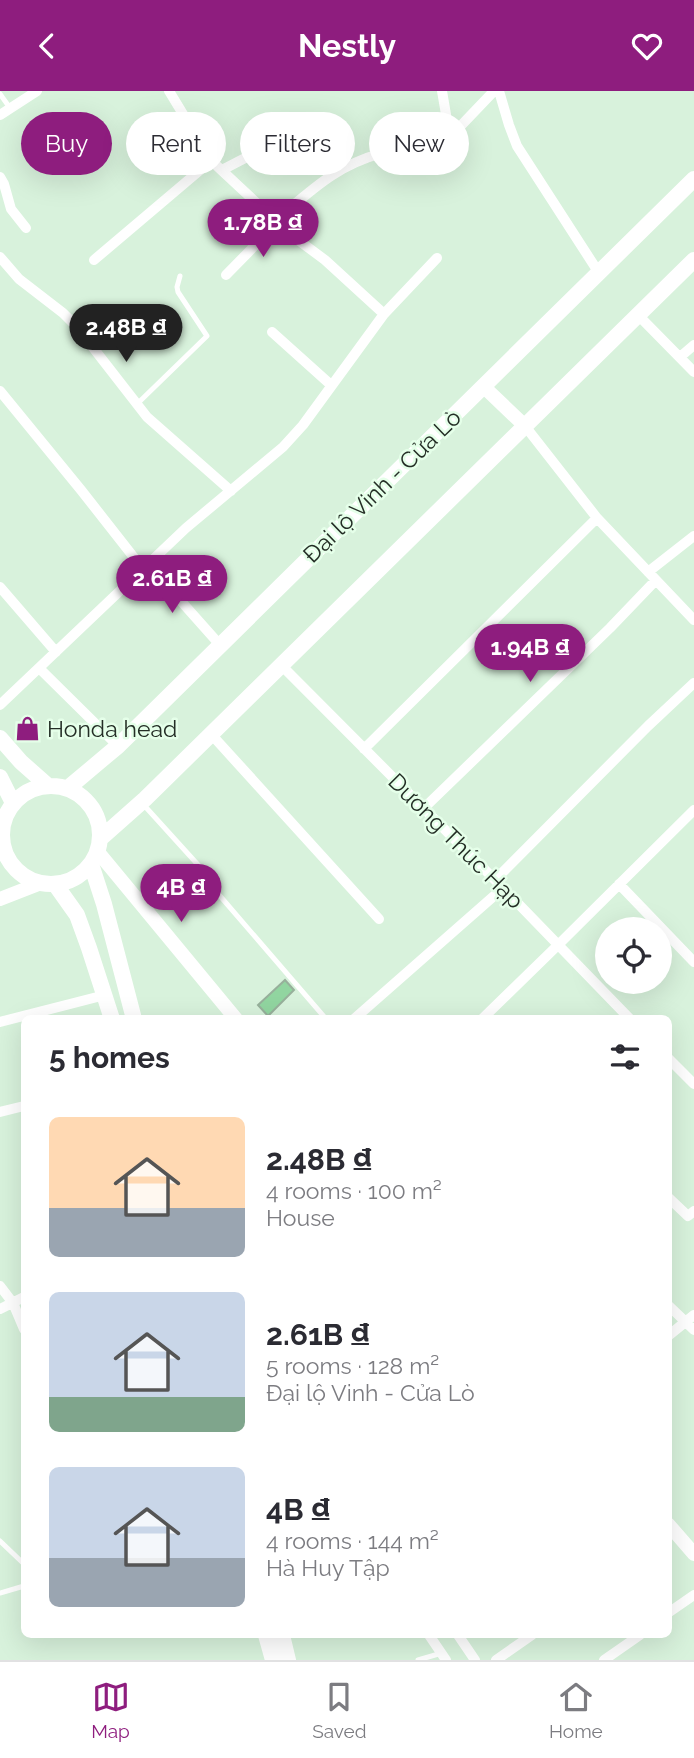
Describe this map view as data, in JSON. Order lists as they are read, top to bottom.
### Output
{
  "streets": {
    "main road": ["Đại lộ Vinh - Cửa Lò"],
    "street": ["Dương Thúc Hạp"]
  },
  "places": {
    "shop": ["Honda head"]
  },
  "page": {
    "header": "Nestly",
    "chip": [
      "Buy",
      "Rent",
      "Filters",
      "New"
    ],
    "price": [
      "1.78B ₫",
      "2.48B ₫",
      "2.61B ₫",
      "1.94B ₫",
      "4B ₫"
    ],
    "heading": "5 homes",
    "list": [
      {
        "name": "2.48B ₫",
        "note": "4 rooms · 100 m² · House"
      },
      {
        "name": "2.61B ₫",
        "note": "5 rooms · 128 m² · Đại lộ Vinh - Cửa Lò"
      },
      {
        "name": "4B ₫",
        "note": "4 rooms · 144 m² · Hà Huy Tập"
      }
    ],
    "tabs": ["Map", "Saved", "Home"]
  }
}
